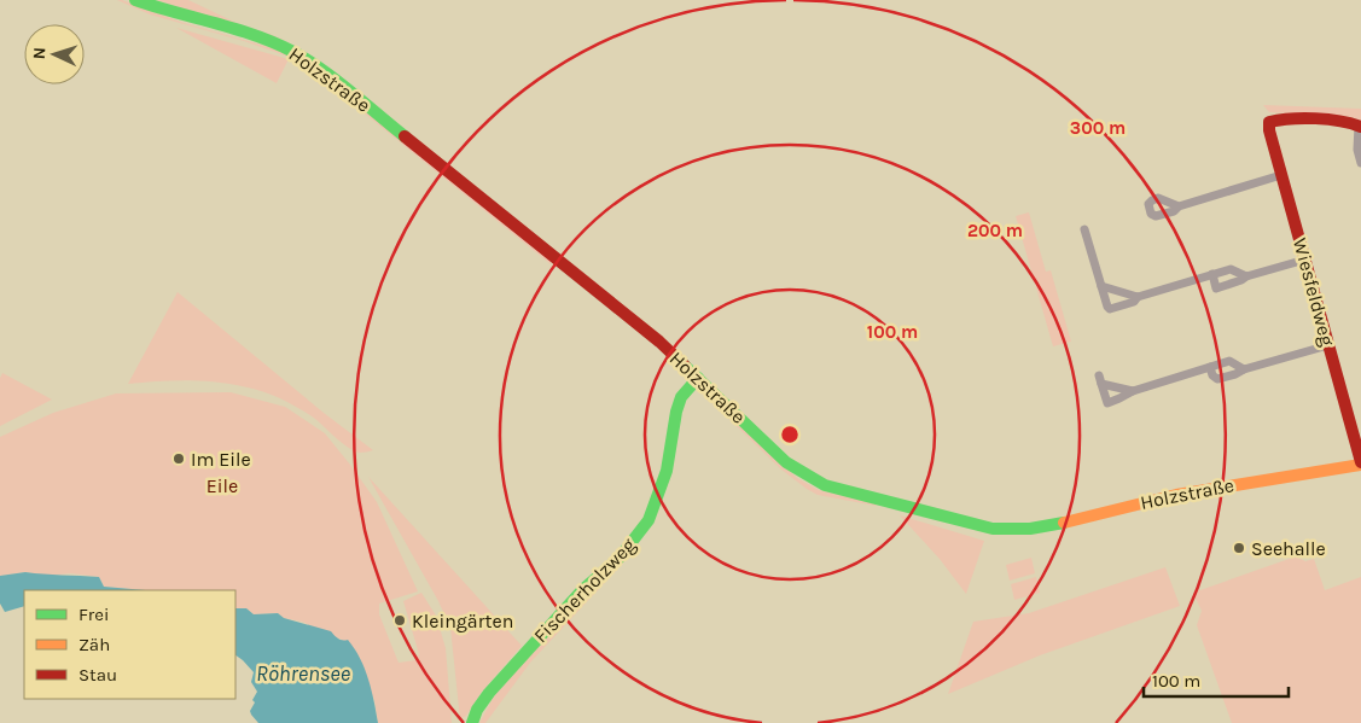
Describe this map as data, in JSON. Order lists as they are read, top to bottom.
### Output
{
  "streets": {
    "street": ["Holzstraße", "Wiesfeldweg", "Fischerholzweg"]
  },
  "crossings": [
    ["Holzstraße", "Wiesfeldweg"],
    ["Holzstraße", "Fischerholzweg"]
  ],
  "water": ["Röhrensee"],
  "parks": ["Eile"],
  "places": ["Im Eile", "Seehalle", "Kleingärten"],
  "legend": ["Frei", "Zäh", "Stau"],
  "scale_bar": "100 m",
  "north": "left",
  "rings": ["300 m", "200 m", "100 m"]
}
